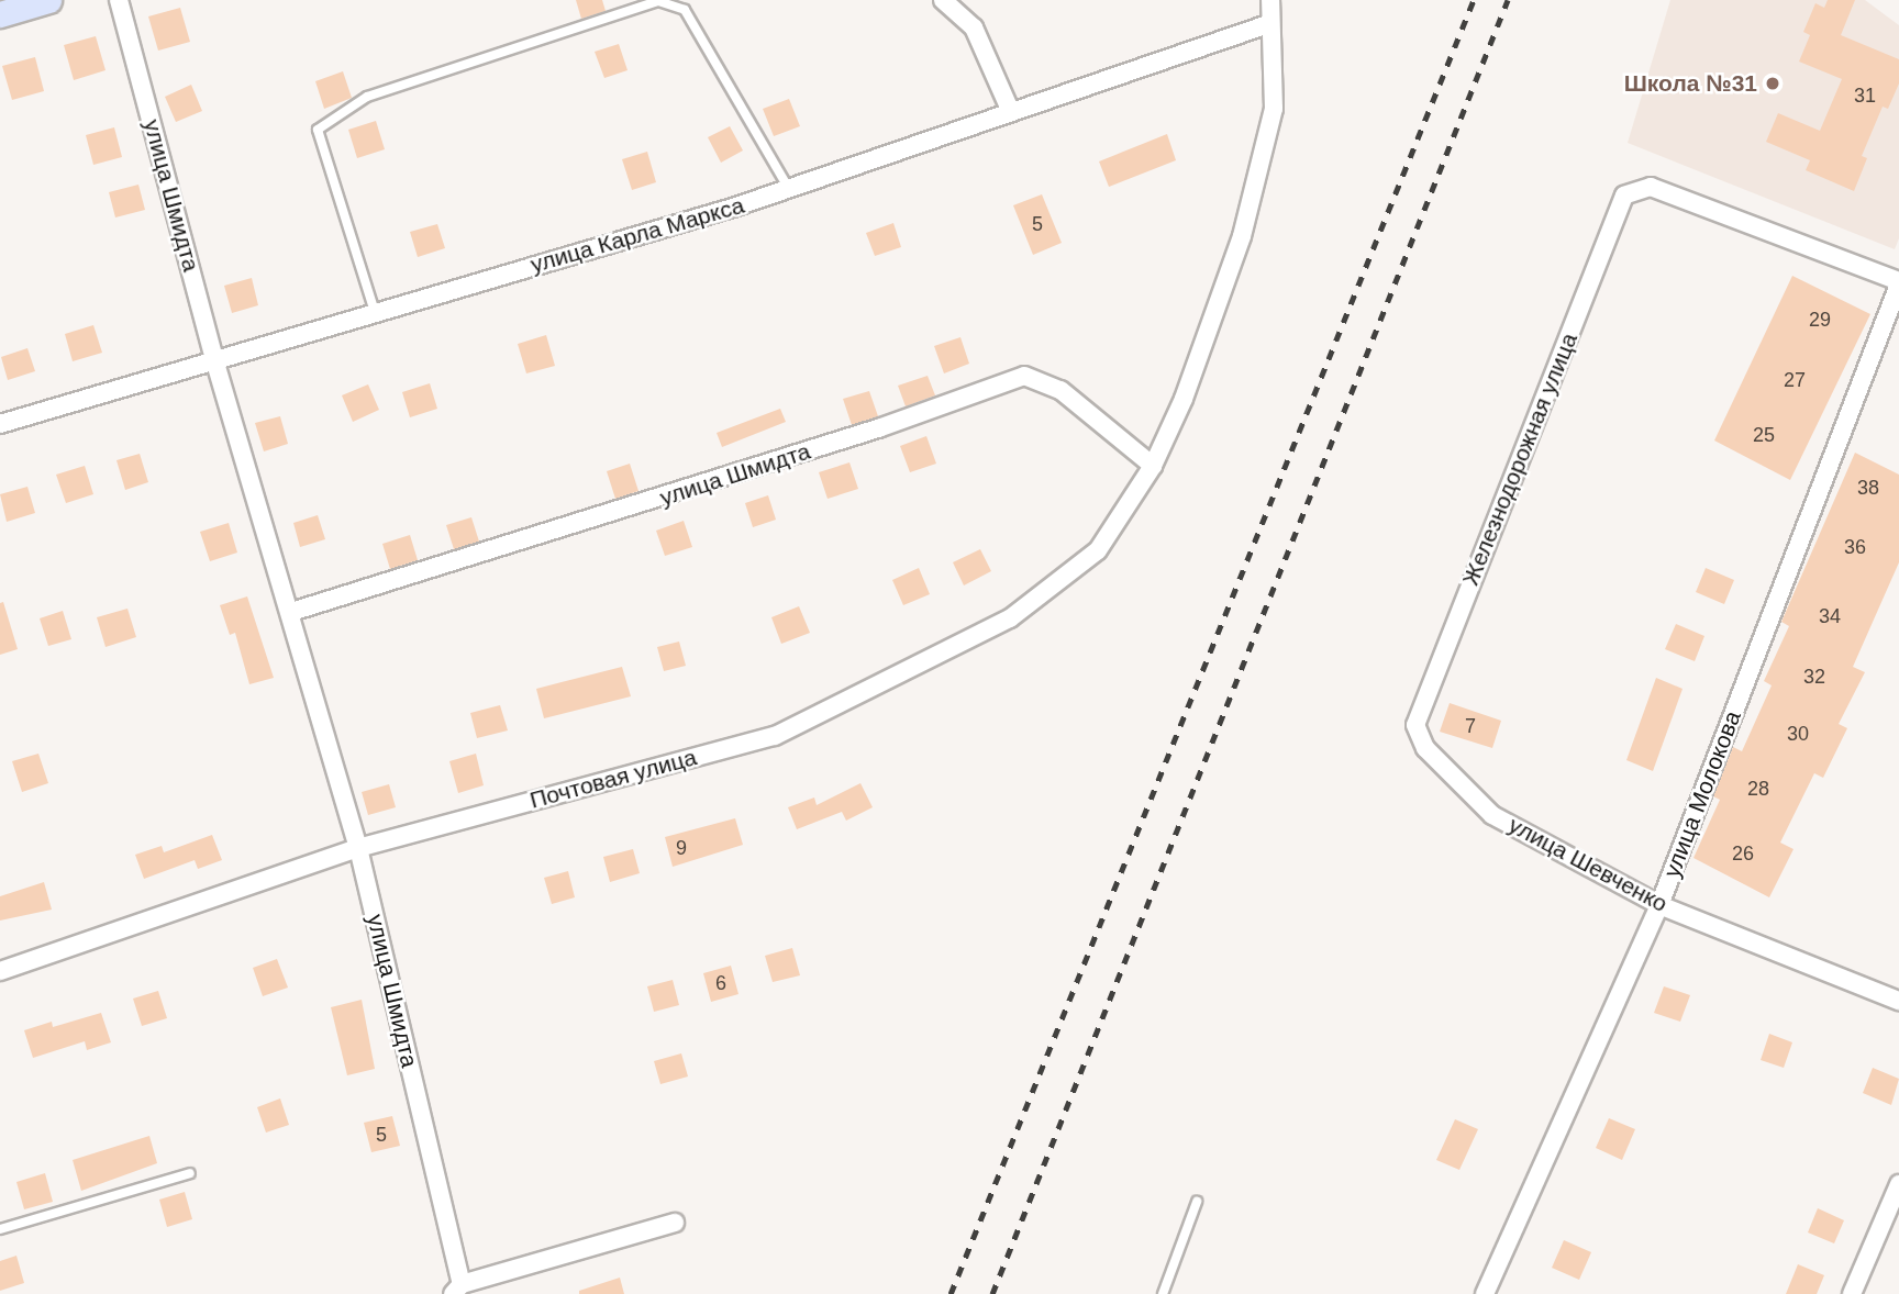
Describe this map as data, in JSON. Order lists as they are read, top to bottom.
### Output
{
  "streets": {
    "street": [
      "улица Шмидта",
      "улица Карла Маркса",
      "Железнодорожная улица",
      "Почтовая улица",
      "улица Молокова",
      "улица Шевченко"
    ]
  },
  "crossings": [
    ["улица Шмидта", "улица Карла Маркса"],
    ["улица Шмидта", "Почтовая улица"],
    ["улица Карла Маркса", "Почтовая улица"],
    ["Железнодорожная улица", "улица Молокова"],
    ["Железнодорожная улица", "улица Шевченко"],
    ["улица Молокова", "улица Шевченко"]
  ],
  "places": ["Школа №31"],
  "house_numbers": [
    "31",
    "5",
    "29",
    "27",
    "25",
    "38",
    "36",
    "34",
    "32",
    "7",
    "30",
    "28",
    "9",
    "26",
    "6",
    "5"
  ]
}
